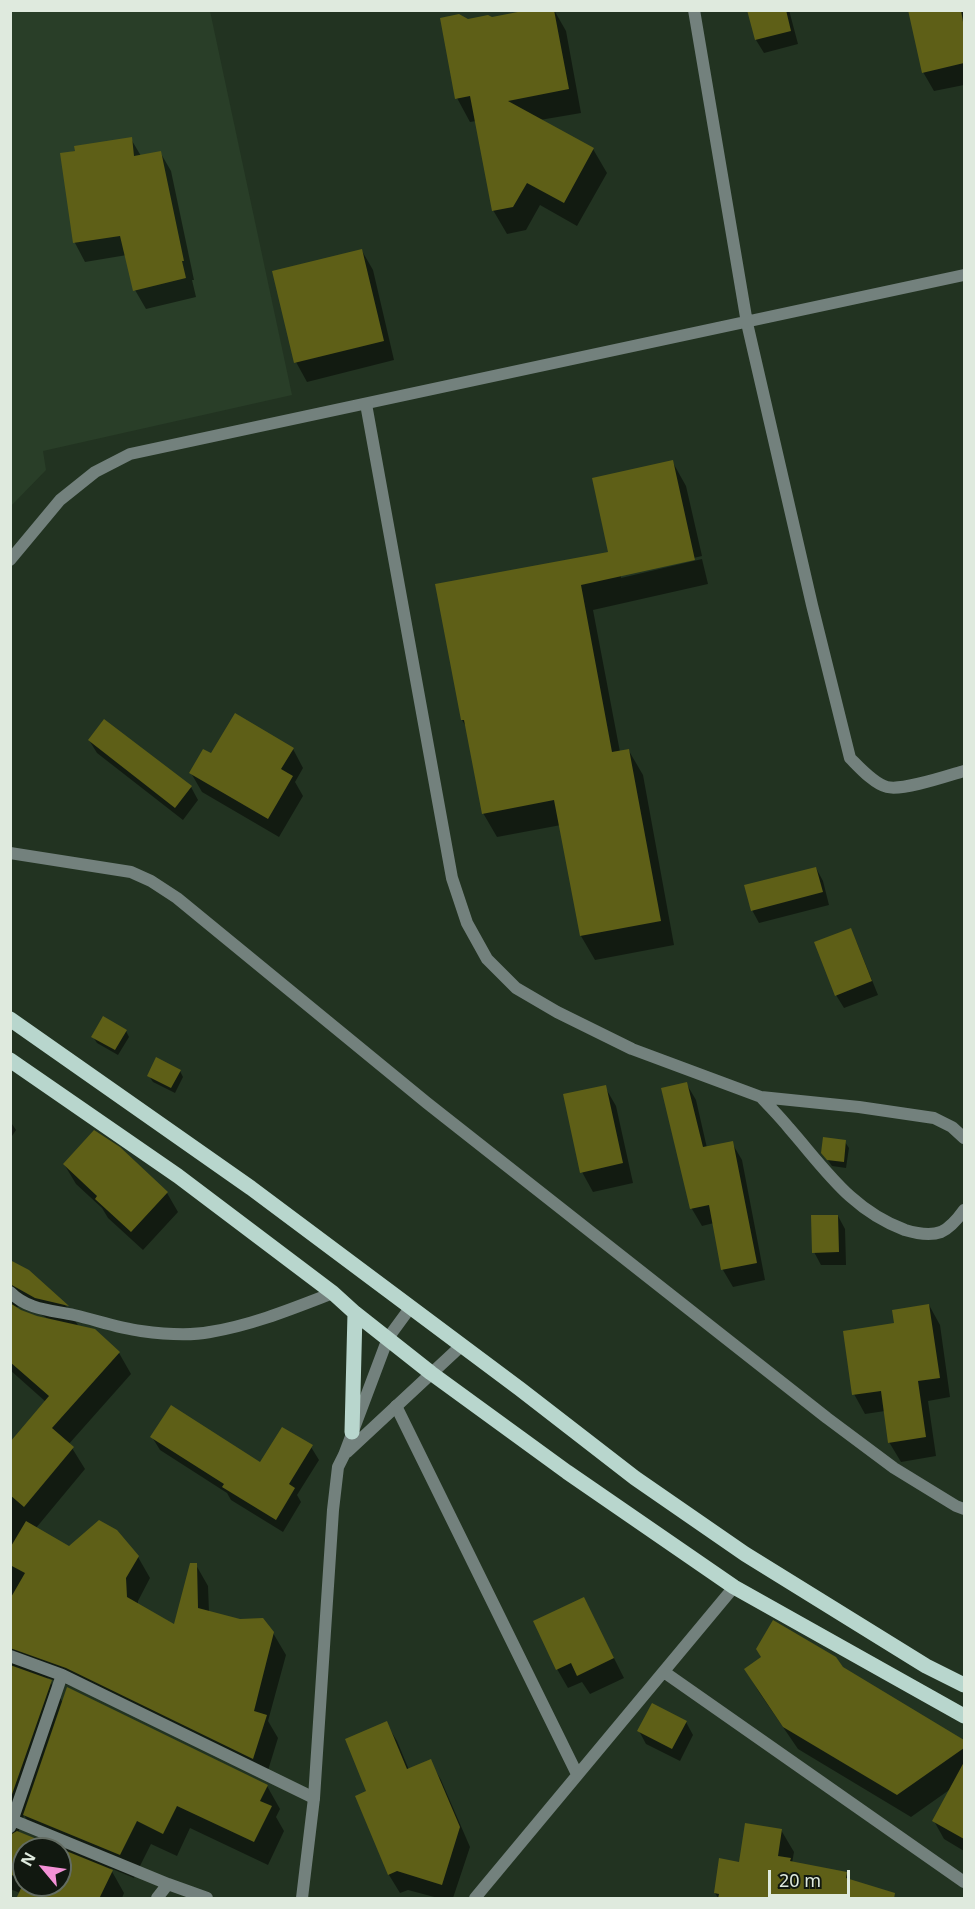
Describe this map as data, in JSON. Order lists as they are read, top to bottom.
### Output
{
  "scale_bar": "20 m",
  "north": "top left"
}
